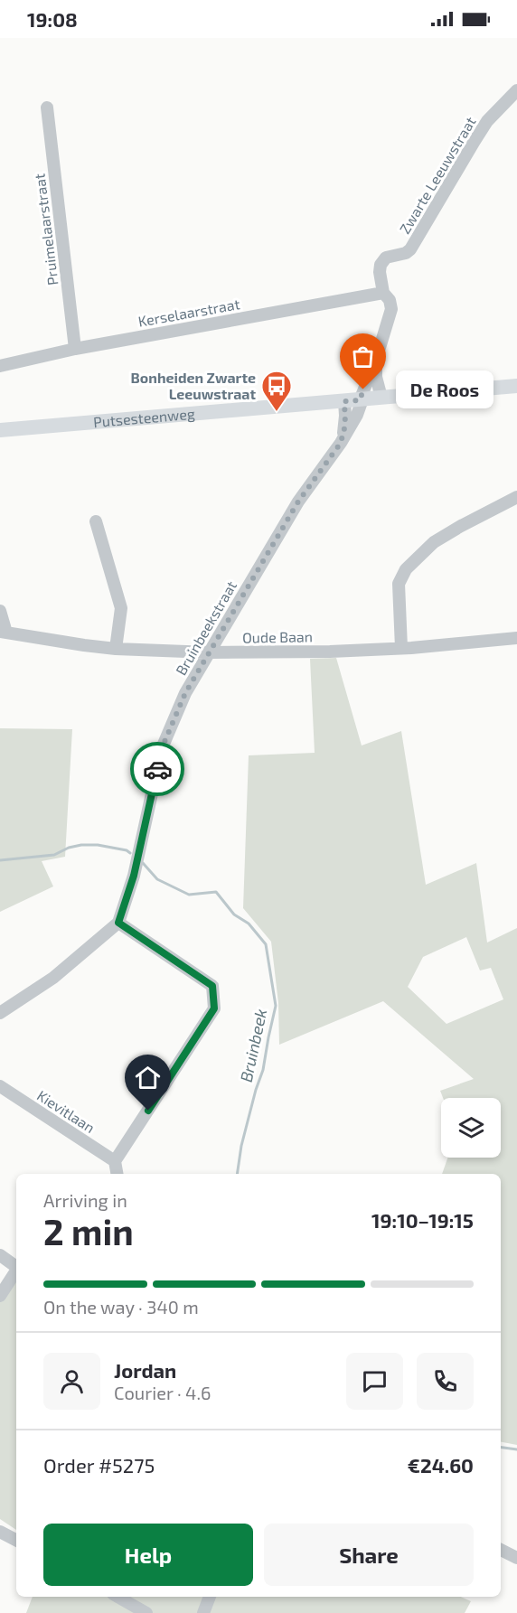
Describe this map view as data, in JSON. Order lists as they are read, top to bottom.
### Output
{
  "streets": {
    "main road": ["Putsesteenweg"],
    "street": [
      "Zwarte Leeuwstraat",
      "Pruimelaarstraat",
      "Kerselaarstraat",
      "Bruinbeekstraat",
      "Oude Baan",
      "Kievitlaan"
    ]
  },
  "crossings": [
    ["Zwarte Leeuwstraat", "Kerselaarstraat"],
    ["Zwarte Leeuwstraat", "Putsesteenweg"],
    ["Zwarte Leeuwstraat", "Bruinbeekstraat"],
    ["Pruimelaarstraat", "Kerselaarstraat"],
    ["Putsesteenweg", "Bruinbeekstraat"],
    ["Bruinbeekstraat", "Oude Baan"]
  ],
  "water": ["Bruinbeek"],
  "places": {
    "other": ["De Roos"],
    "bus stop": ["Bonheiden Zwarte Leeuwstraat"]
  },
  "page": {
    "status": "19:08",
    "bubble": "De Roos",
    "heading": ["2 min", "Arriving in", "19:10–19:15"],
    "panel": [
      "Jordan",
      "Courier · 4.6",
      "Order #5275",
      "€24.60"
    ],
    "bar": "On the way · 340 m",
    "buttons": ["Help", "Share"]
  }
}
